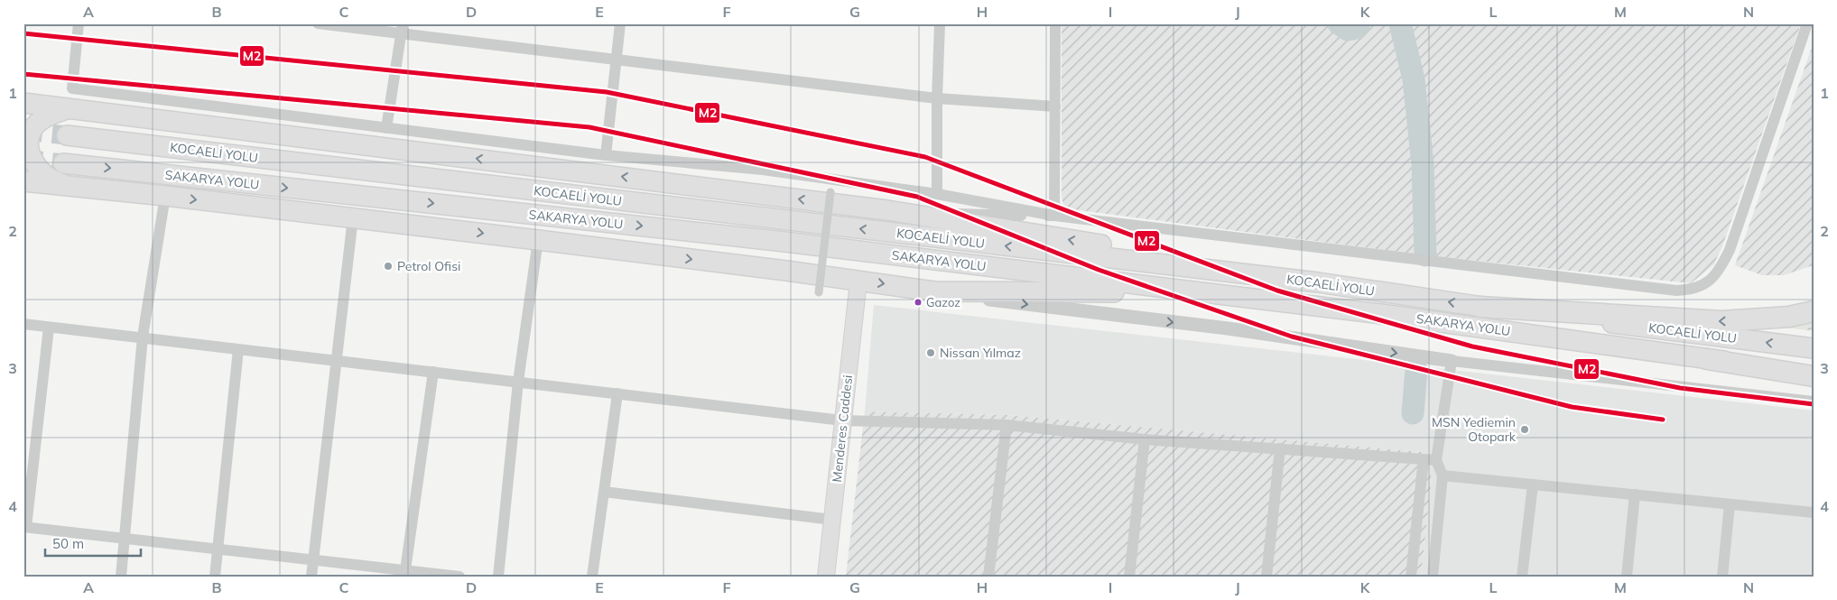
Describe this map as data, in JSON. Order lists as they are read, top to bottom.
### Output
{
  "streets": {
    "highway": ["KOCAELİ YOLU", "SAKARYA YOLU"],
    "main road": ["Menderes Caddesi"]
  },
  "places": [
    "Petrol Ofisi",
    "Gazoz",
    "Nissan Yılmaz",
    "MSN Yediemin Otopark"
  ],
  "lines": ["transit line M2"],
  "scale_bar": "50 m",
  "grid": {
    "columns": [
      "A",
      "B",
      "C",
      "D",
      "E",
      "F",
      "G",
      "H",
      "I",
      "J",
      "K",
      "L",
      "M",
      "N"
    ],
    "rows": [
      "1",
      "2",
      "3",
      "4"
    ]
  }
}
